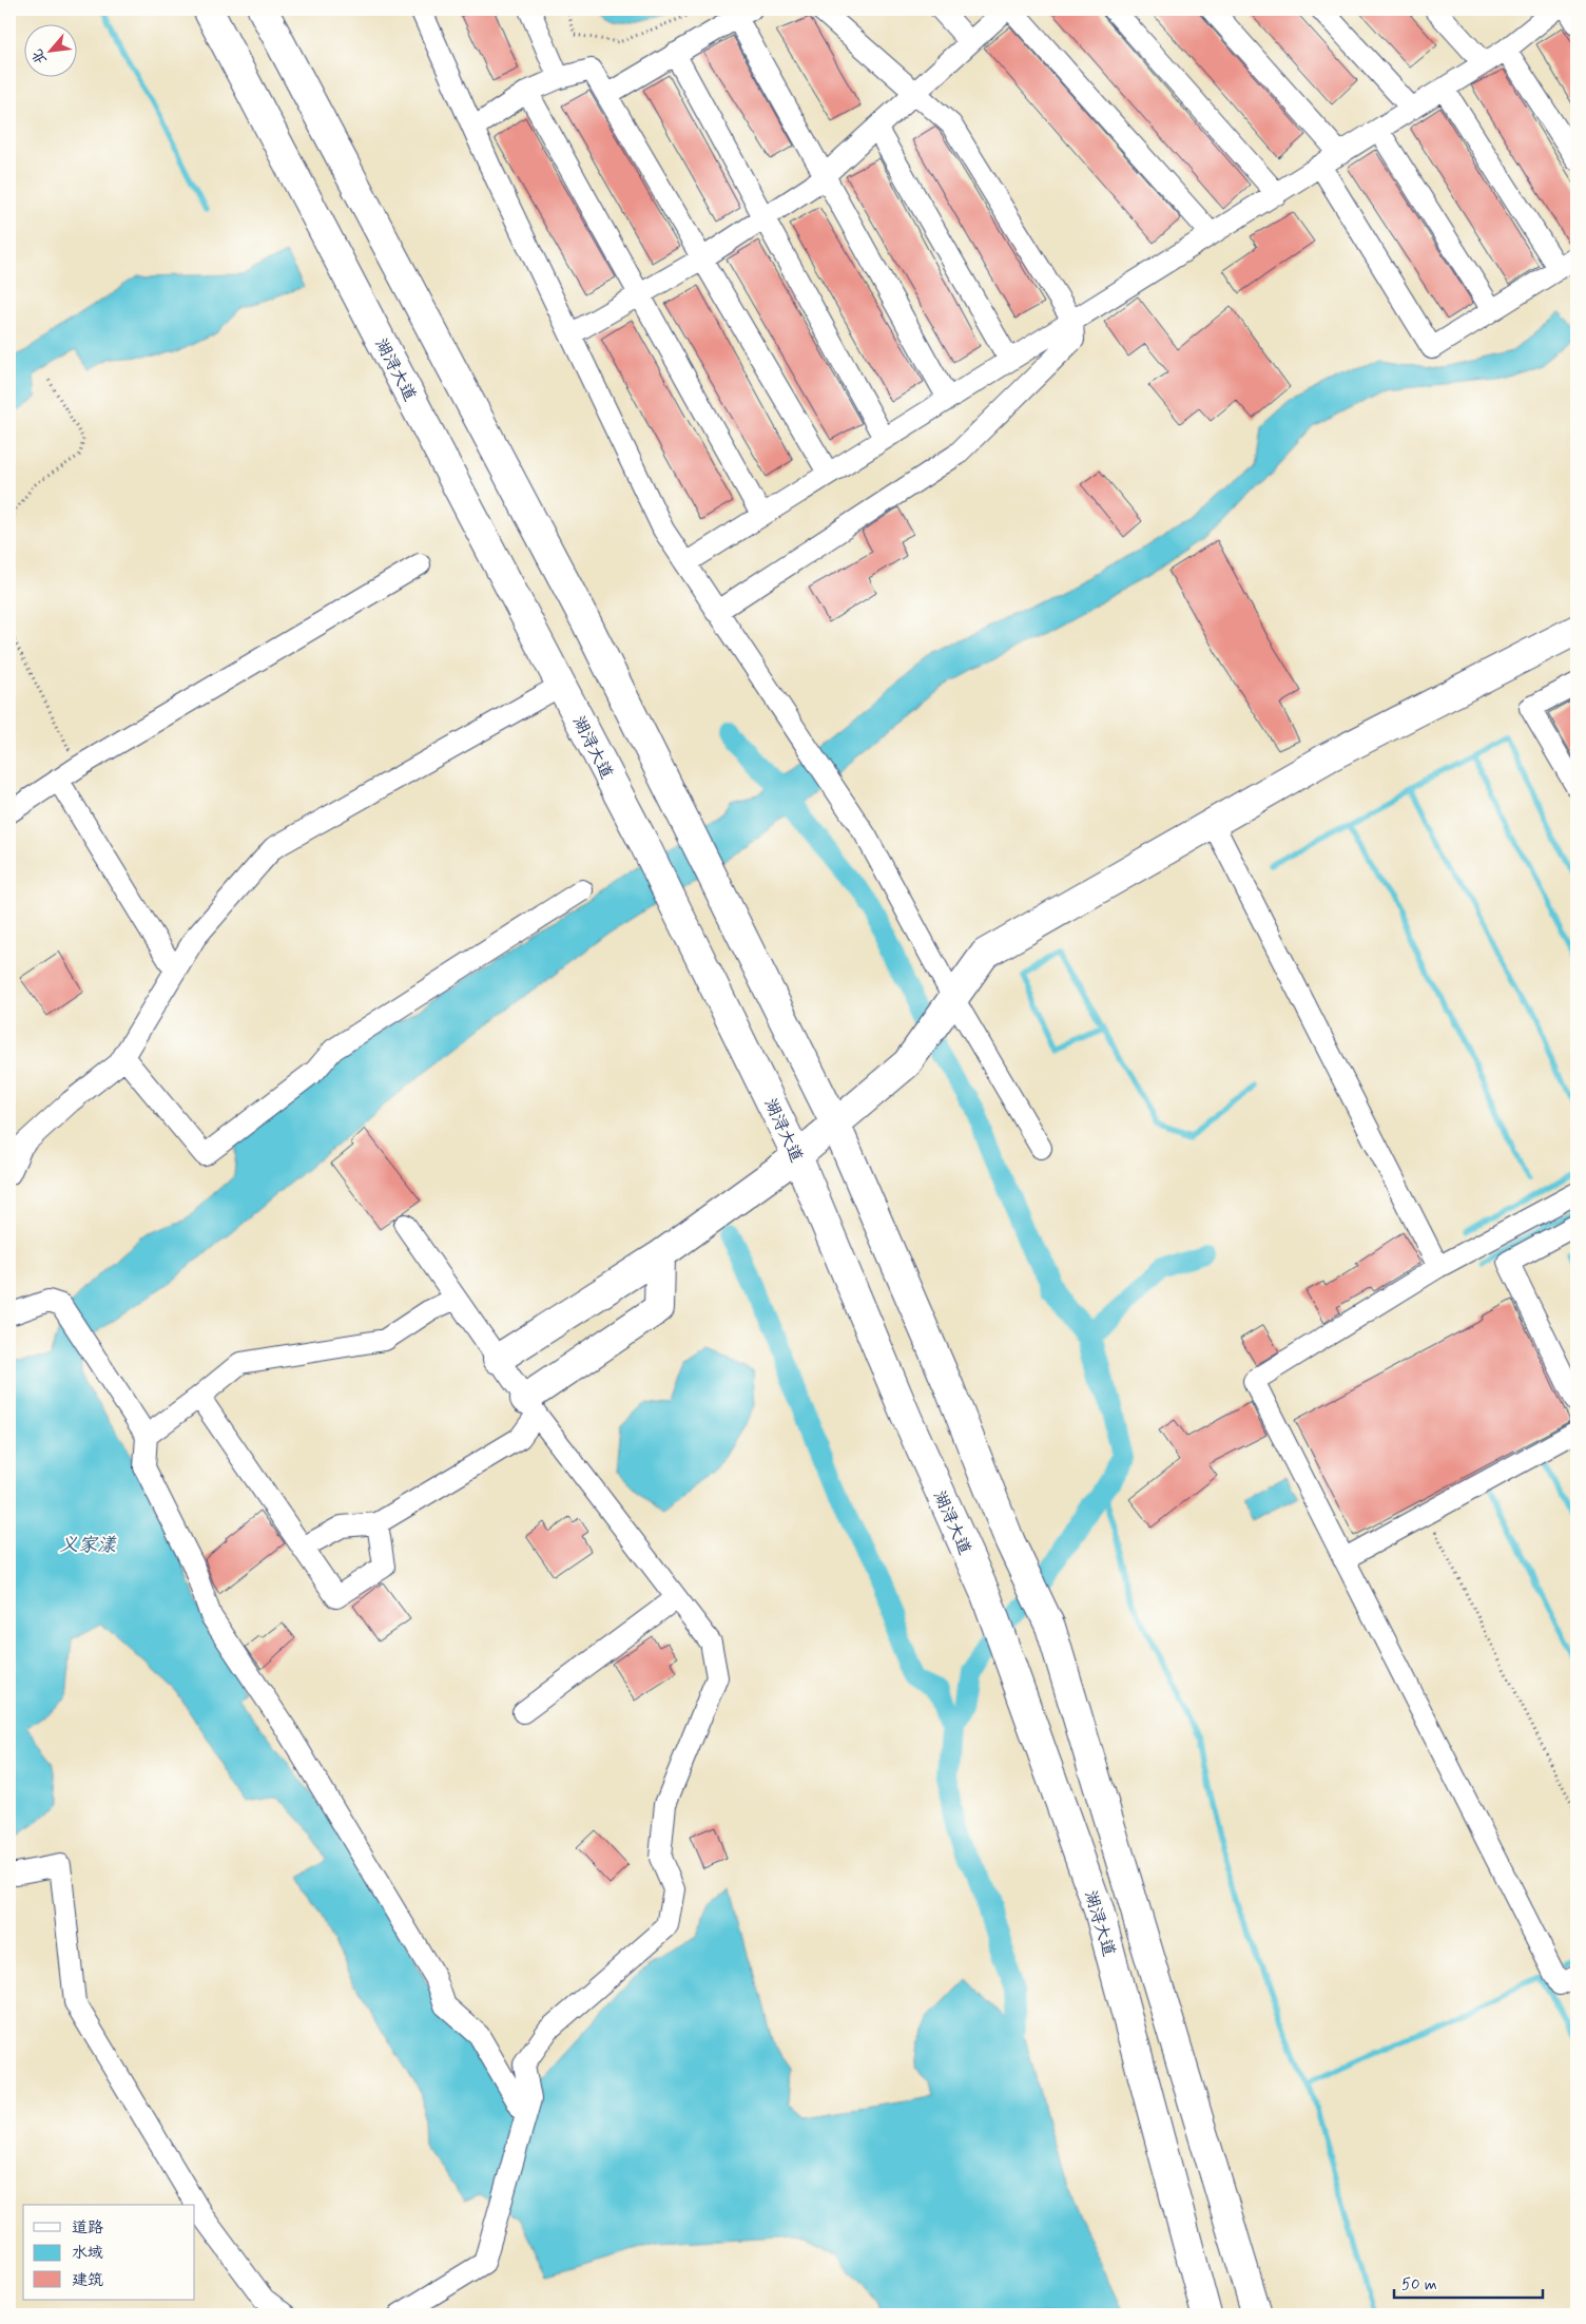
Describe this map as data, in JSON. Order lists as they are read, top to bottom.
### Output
{
  "streets": {
    "main road": ["湖浔大道"]
  },
  "water": ["义家漾"],
  "legend": ["道路", "水域", "建筑"],
  "scale_bar": "50 m",
  "north": "bottom left"
}
